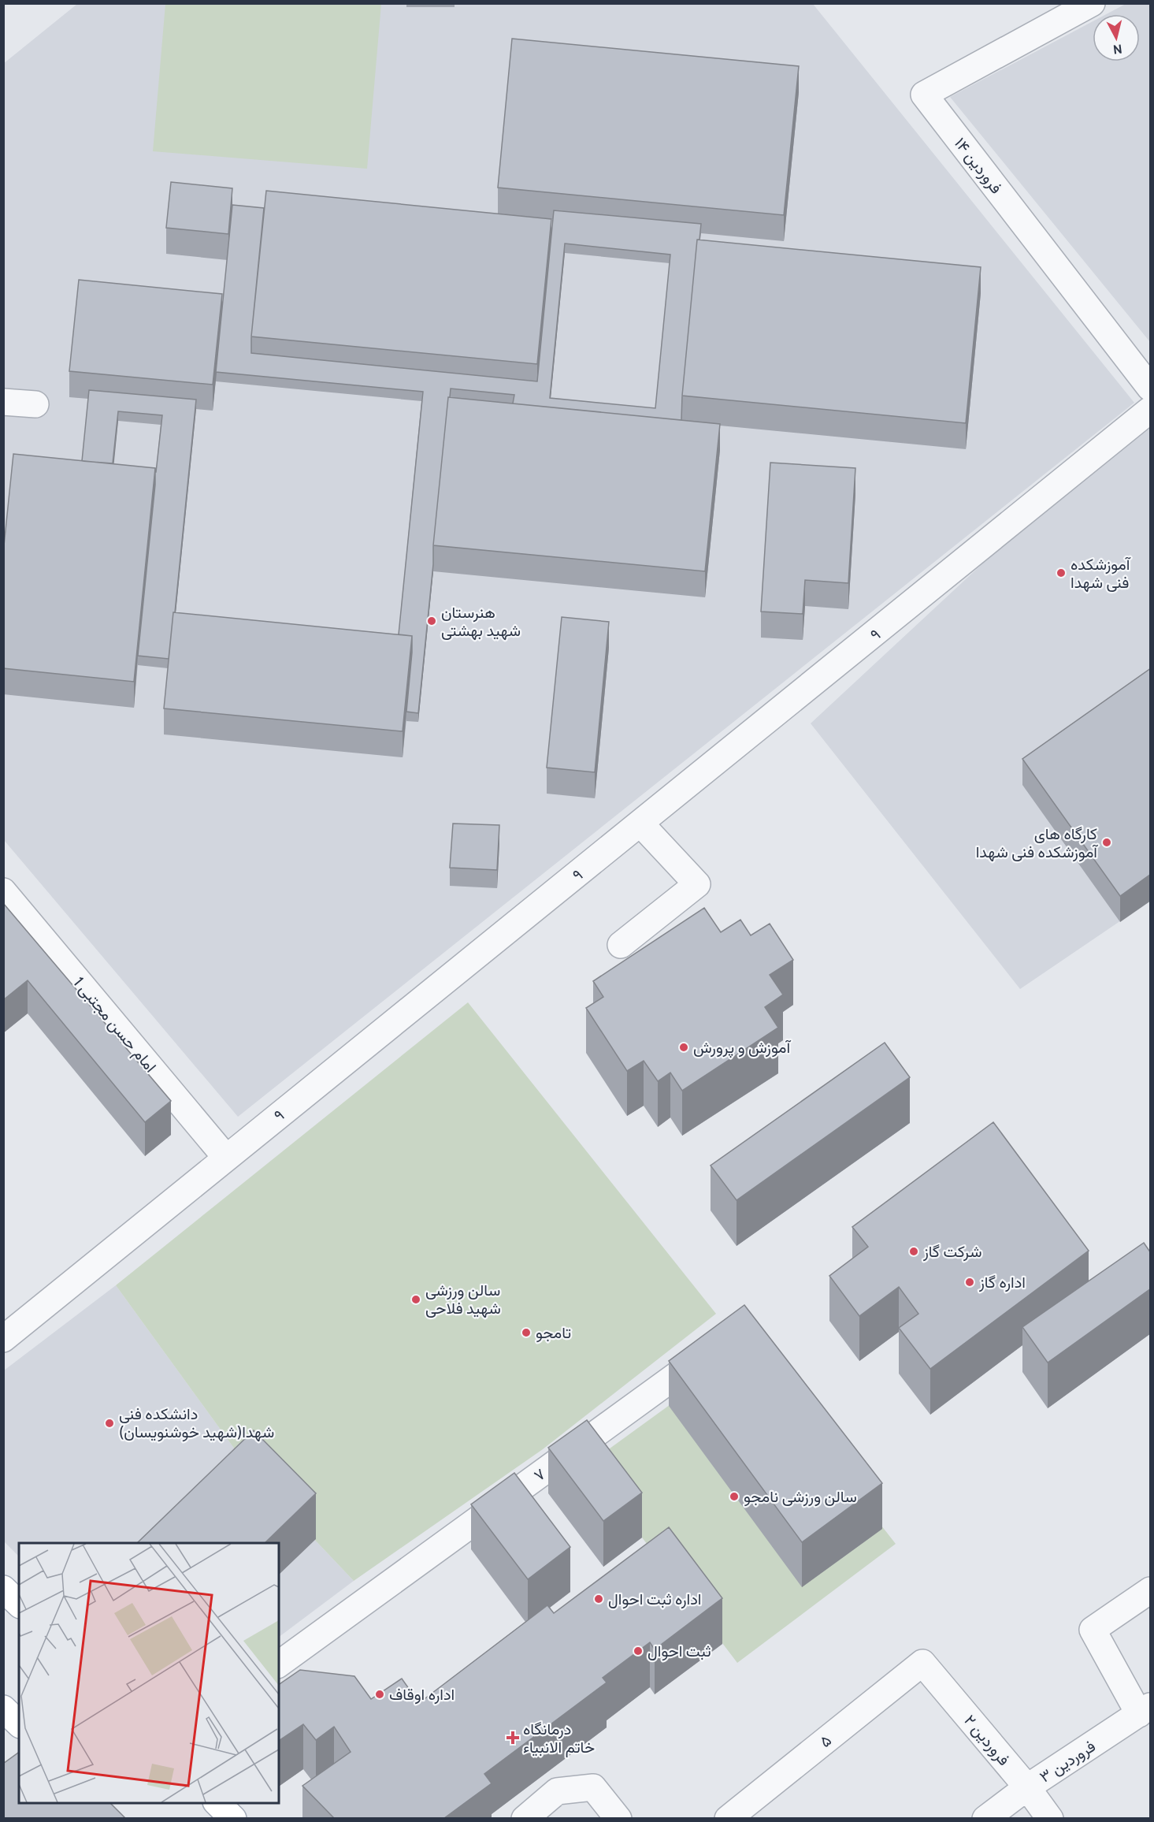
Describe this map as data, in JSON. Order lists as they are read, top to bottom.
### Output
{
  "streets": {
    "street": [
      "فروردین ۱۴",
      "۹",
      "امام حسن مجتبی 1",
      "۷",
      "فروردین ۲",
      "۵",
      "فروردین ۳"
    ]
  },
  "crossings": [
    ["۹", "امام حسن مجتبی 1"],
    ["فروردین ۲", "۵"],
    ["فروردین ۲", "فروردین ۳"]
  ],
  "places": {
    "other": [
      "آموزشکده فنی شهدا",
      "هنرستان شهید بهشتی",
      "کارگاه های آموزشکده فنی شهدا",
      "آموزش و پرورش",
      "شرکت گاز",
      "اداره گاز",
      "سالن ورزشی شهید فلاحی",
      "تامجو",
      "دانشکده فنی شهدا(شهید خوشنویسان)",
      "سالن ورزشی نامجو",
      "اداره ثبت احوال",
      "ثبت احوال",
      "اداره اوقاف"
    ],
    "health": ["درمانگاه خاتم الانبیاء"]
  },
  "north": "bottom"
}
